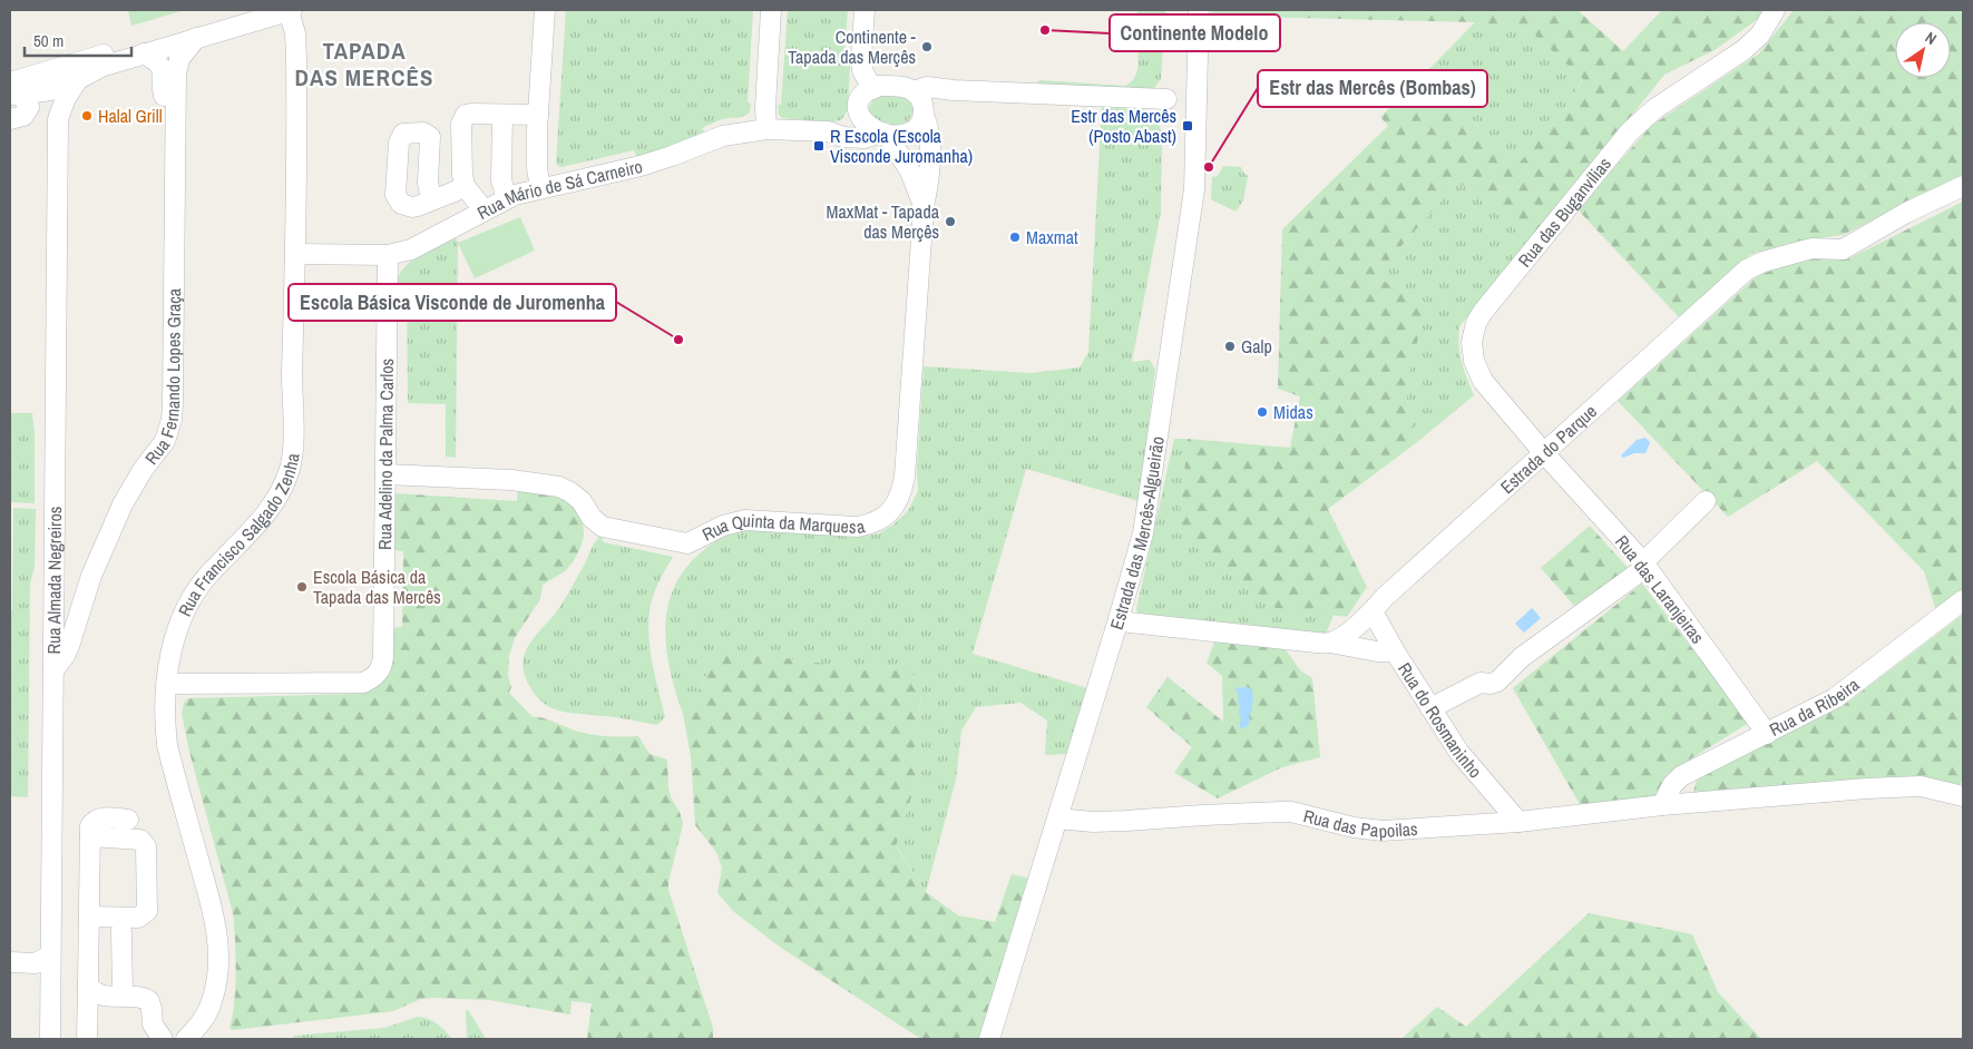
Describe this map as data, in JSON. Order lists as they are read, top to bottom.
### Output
{
  "streets": {
    "street": [
      "Rua Mário de Sá Carneiro",
      "Rua das Buganvílias",
      "Rua Fernando Lopes Graça",
      "Estrada do Parque",
      "Rua Adelino da Palma Carlos",
      "Rua Quinta da Marquesa",
      "Estrada das Mercês-Algueirão",
      "Rua Francisco Salgado Zenha",
      "Rua Almada Negreiros",
      "Rua das Laranjeiras",
      "Rua da Ribeira",
      "Rua do Rosmaninho",
      "Rua das Papoilas"
    ]
  },
  "crossings": [
    ["Rua Mário de Sá Carneiro", "Rua Adelino da Palma Carlos"],
    ["Rua Mário de Sá Carneiro", "Rua Quinta da Marquesa"],
    ["Rua Mário de Sá Carneiro", "Rua Francisco Salgado Zenha"],
    ["Rua das Buganvílias", "Estrada do Parque"],
    ["Rua das Buganvílias", "Rua das Laranjeiras"],
    ["Rua Fernando Lopes Graça", "Rua Almada Negreiros"],
    ["Estrada do Parque", "Rua das Laranjeiras"],
    ["Estrada do Parque", "Rua do Rosmaninho"],
    ["Rua Adelino da Palma Carlos", "Rua Quinta da Marquesa"],
    ["Rua Adelino da Palma Carlos", "Rua Francisco Salgado Zenha"],
    ["Estrada das Mercês-Algueirão", "Rua das Papoilas"],
    ["Rua das Laranjeiras", "Rua da Ribeira"],
    ["Rua da Ribeira", "Rua das Papoilas"],
    ["Rua do Rosmaninho", "Rua das Papoilas"]
  ],
  "districts": ["TAPADA DAS MERCÊS"],
  "places": {
    "other": [
      "Continente Modelo",
      "Continente - Tapada das Merçês",
      "Halal Grill",
      "Estr das Mercês (Bombas)",
      "MaxMat - Tapada das Merçês",
      "Maxmat",
      "Escola Básica Visconde de Juromenha",
      "Galp",
      "Midas",
      "Escola Básica da Tapada das Mercês"
    ],
    "transit": ["Estr das Mercês (Posto Abast)", "R Escola (Escola Visconde Juromanha)"]
  },
  "scale_bar": "50 m",
  "north": "top right"
}
